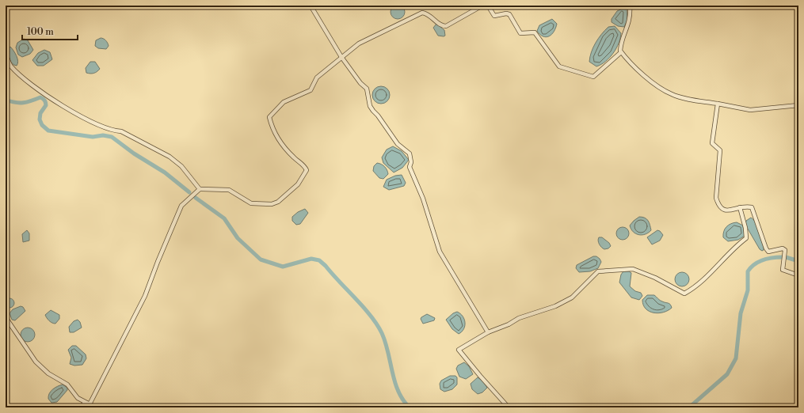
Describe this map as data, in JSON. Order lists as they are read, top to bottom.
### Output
{
  "scale_bar": "100 m"
}
